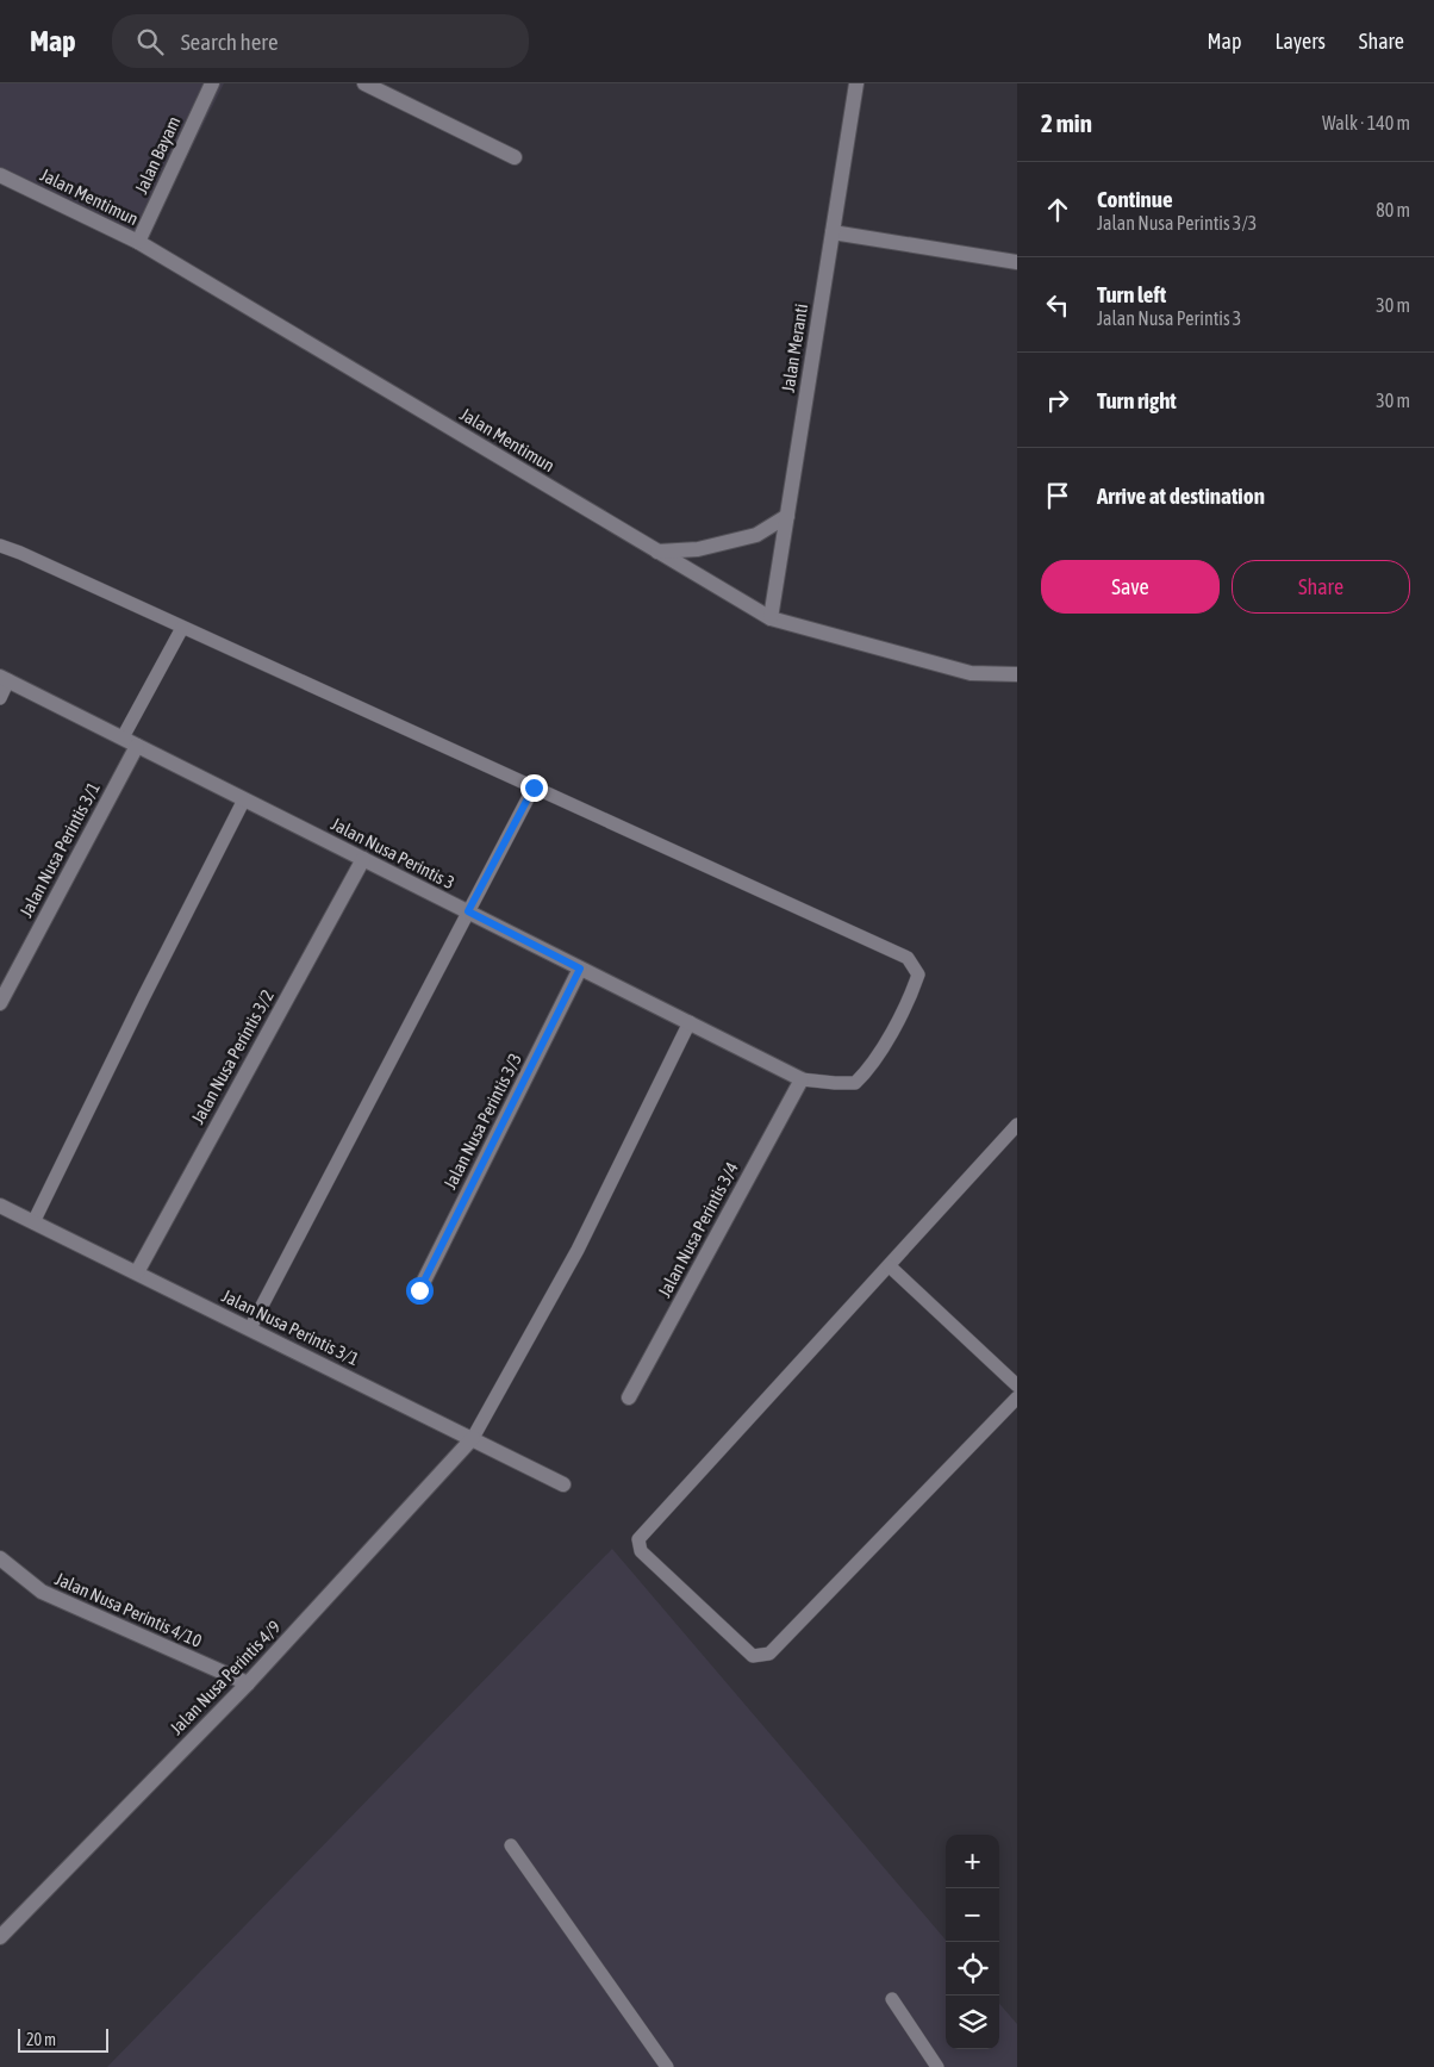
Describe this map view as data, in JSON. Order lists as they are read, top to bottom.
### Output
{
  "streets": {
    "street": [
      "Jalan Bayam",
      "Jalan Mentimun",
      "Jalan Meranti",
      "Jalan Nusa Perintis 3/1",
      "Jalan Nusa Perintis 3",
      "Jalan Nusa Perintis 3/2",
      "Jalan Nusa Perintis 3/3",
      "Jalan Nusa Perintis 3/4",
      "Jalan Nusa Perintis 4/10",
      "Jalan Nusa Perintis 4/9"
    ]
  },
  "crossings": [
    ["Jalan Bayam", "Jalan Mentimun"],
    ["Jalan Mentimun", "Jalan Meranti"],
    ["Jalan Nusa Perintis 3/1", "Jalan Nusa Perintis 3"],
    ["Jalan Nusa Perintis 3/1", "Jalan Nusa Perintis 3/2"],
    ["Jalan Nusa Perintis 3/1", "Jalan Nusa Perintis 4/9"],
    ["Jalan Nusa Perintis 3", "Jalan Nusa Perintis 3/2"],
    ["Jalan Nusa Perintis 3", "Jalan Nusa Perintis 3/3"],
    ["Jalan Nusa Perintis 3", "Jalan Nusa Perintis 3/4"],
    ["Jalan Nusa Perintis 4/10", "Jalan Nusa Perintis 4/9"]
  ],
  "scale_bar": "20 m",
  "page": {
    "header": "Map",
    "search": "Search here",
    "nav": ["Map", "Layers", "Share"],
    "heading": ["2 min", "Walk · 140 m"],
    "list": [
      ["Continue", "Jalan Nusa Perintis 3/3", "80 m"],
      ["Turn left", "Jalan Nusa Perintis 3", "30 m"],
      ["Turn right", "30 m"],
      "Arrive at destination"
    ],
    "buttons": ["Save", "Share"],
    "map_buttons": ["+", "−"],
    "scale": "20 m"
  }
}
